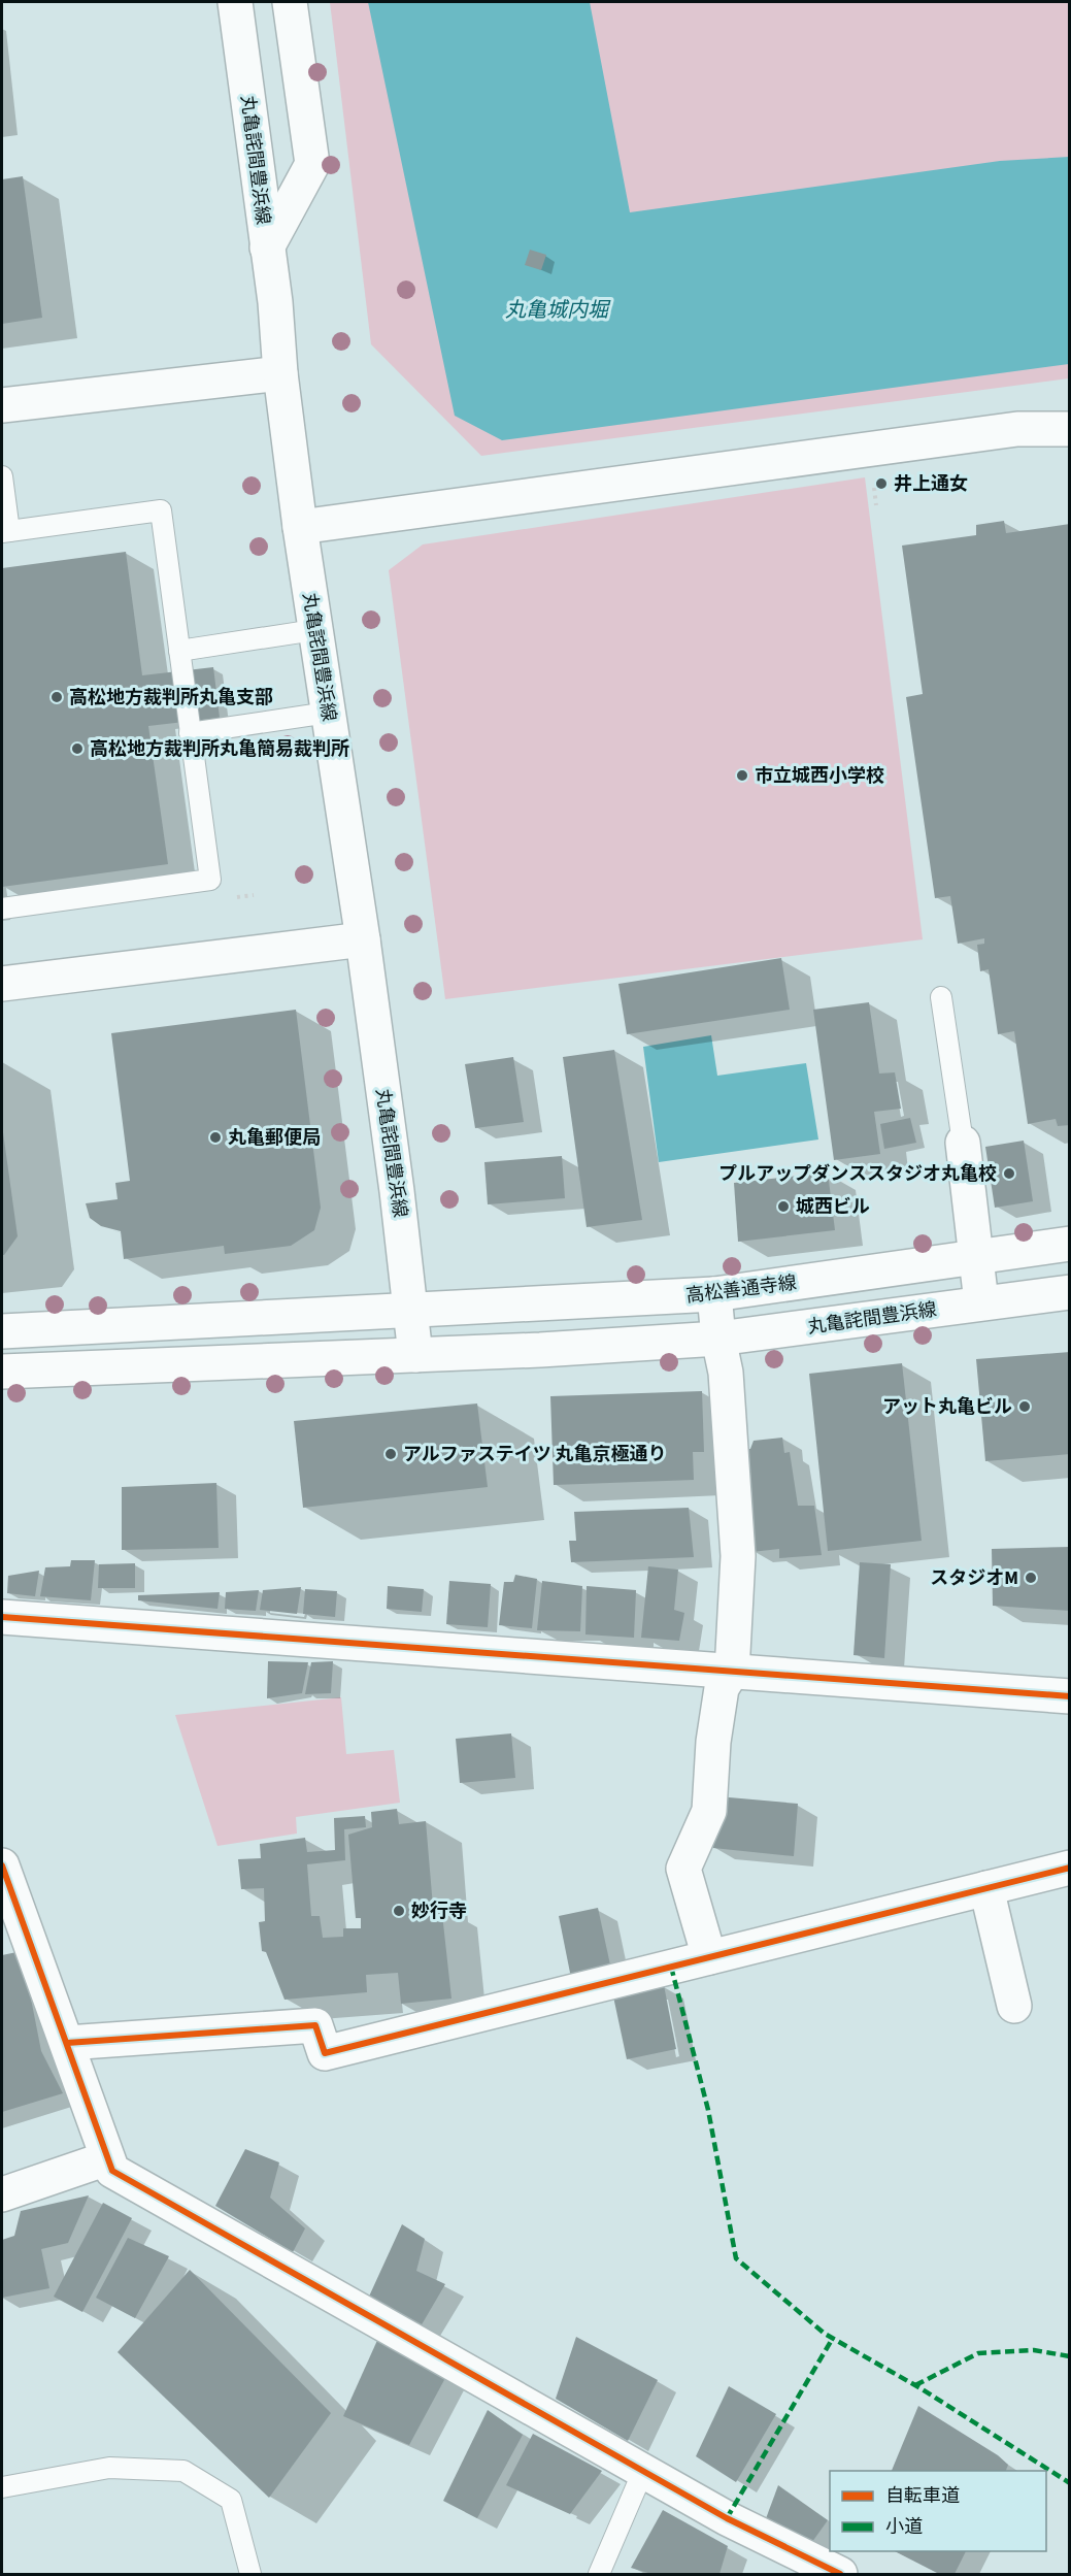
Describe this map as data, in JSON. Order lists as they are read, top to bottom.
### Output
{
  "streets": {
    "street": ["丸亀詫間豊浜線", "高松善通寺線"]
  },
  "crossings": [
    ["丸亀詫間豊浜線", "高松善通寺線"]
  ],
  "water": ["丸亀城内堀"],
  "places": [
    "井上通女",
    "高松地方裁判所丸亀支部",
    "高松地方裁判所丸亀簡易裁判所",
    "市立城西小学校",
    "丸亀郵便局",
    "プルアップダンススタジオ丸亀校",
    "城西ビル",
    "アット丸亀ビル",
    "アルファステイツ 丸亀京極通り",
    "スタジオM",
    "妙行寺"
  ],
  "legend": ["自転車道", "小道"]
}
